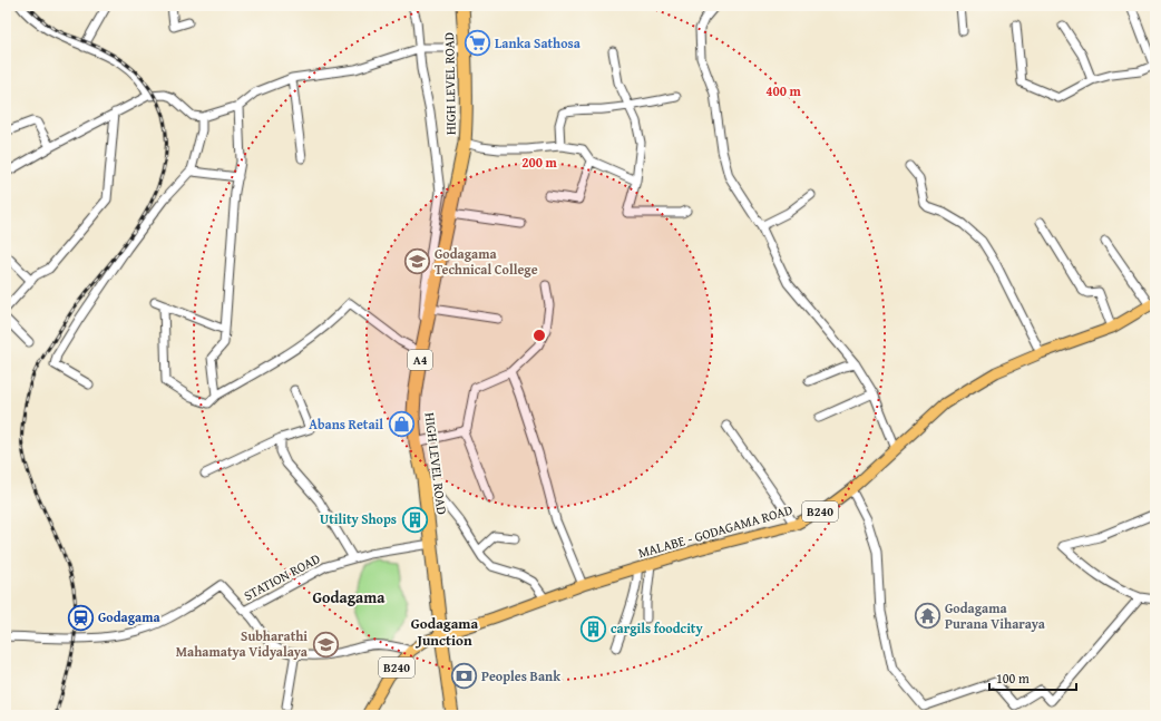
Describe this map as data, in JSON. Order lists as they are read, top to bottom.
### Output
{
  "streets": {
    "highway": ["HIGH LEVEL ROAD", "A4"],
    "main road": ["B240", "MALABE - GODAGAMA ROAD"],
    "street": ["STATION ROAD"]
  },
  "crossings": [
    ["HIGH LEVEL ROAD", "B240"],
    ["HIGH LEVEL ROAD", "MALABE - GODAGAMA ROAD"],
    ["HIGH LEVEL ROAD", "STATION ROAD"],
    ["B240", "MALABE - GODAGAMA ROAD"]
  ],
  "districts": ["Godagama", "Godagama Junction"],
  "places": {
    "supermarket": ["Lanka Sathosa"],
    "school or university": ["Godagama Technical College", "Subharathi Mahamatya Vidyalaya"],
    "shop": ["Abans Retail"],
    "building": ["Utility Shops", "cargils foodcity"],
    "temple": ["Godagama Purana Viharaya"],
    "station": ["Godagama"],
    "bank": ["Peoples Bank"]
  },
  "scale_bar": "100 m",
  "rings": ["400 m", "200 m"]
}
